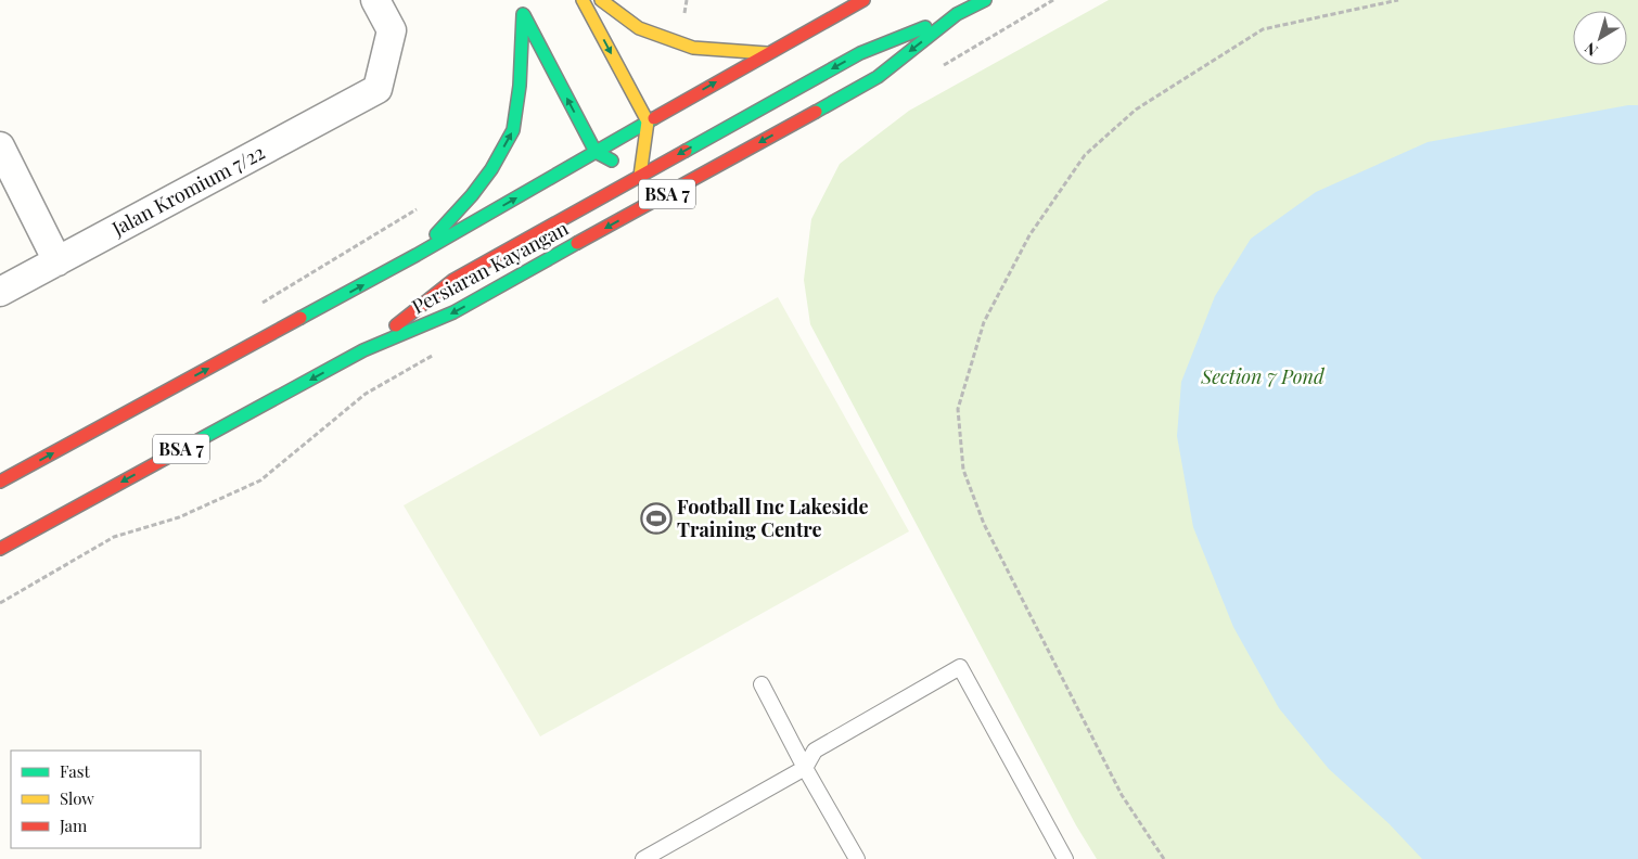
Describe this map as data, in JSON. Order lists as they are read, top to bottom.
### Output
{
  "streets": {
    "main road": ["BSA 7", "Persiaran Kayangan"],
    "street": ["Jalan Kromium 7/22"]
  },
  "parks": ["Section 7 Pond"],
  "places": {
    "sports": ["Football Inc Lakeside Training Centre"]
  },
  "legend": ["Fast", "Slow", "Jam"],
  "north": "bottom left"
}
